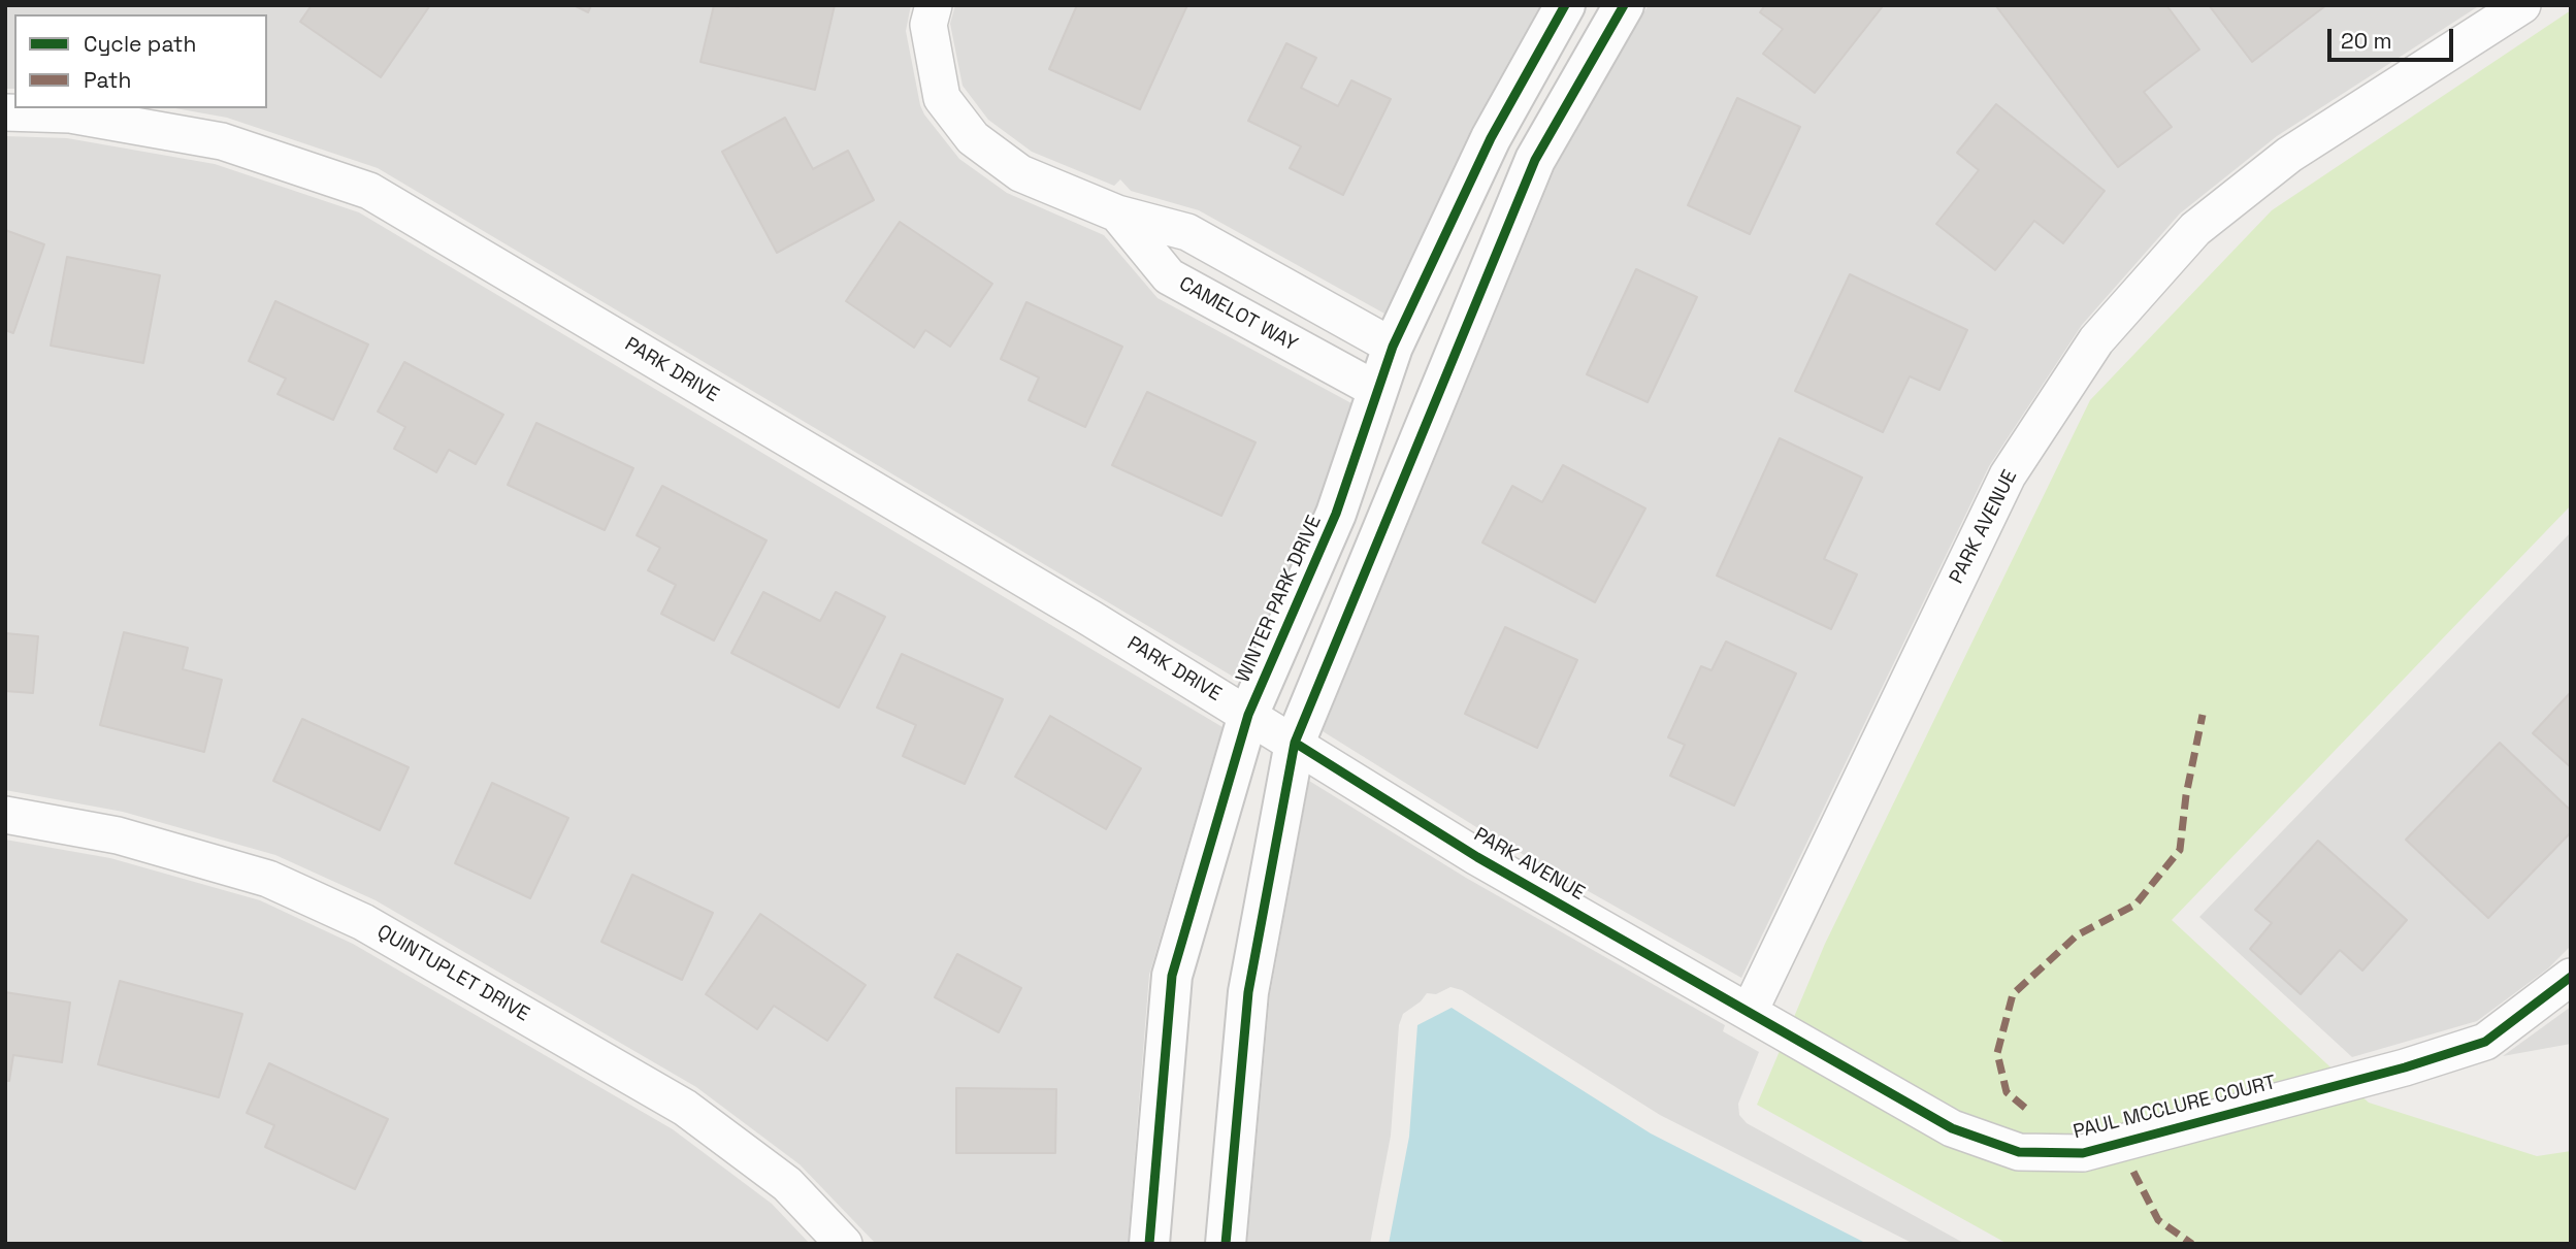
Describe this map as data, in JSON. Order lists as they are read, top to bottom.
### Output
{
  "streets": {
    "street": [
      "CAMELOT WAY",
      "PARK DRIVE",
      "PARK AVENUE",
      "WINTER PARK DRIVE",
      "QUINTUPLET DRIVE",
      "PAUL MCCLURE COURT"
    ]
  },
  "crossings": [
    ["CAMELOT WAY", "WINTER PARK DRIVE"],
    ["PARK DRIVE", "PARK AVENUE"],
    ["PARK DRIVE", "WINTER PARK DRIVE"],
    ["PARK AVENUE", "PAUL MCCLURE COURT"]
  ],
  "legend": ["Cycle path", "Path"],
  "scale_bar": "20 m"
}
